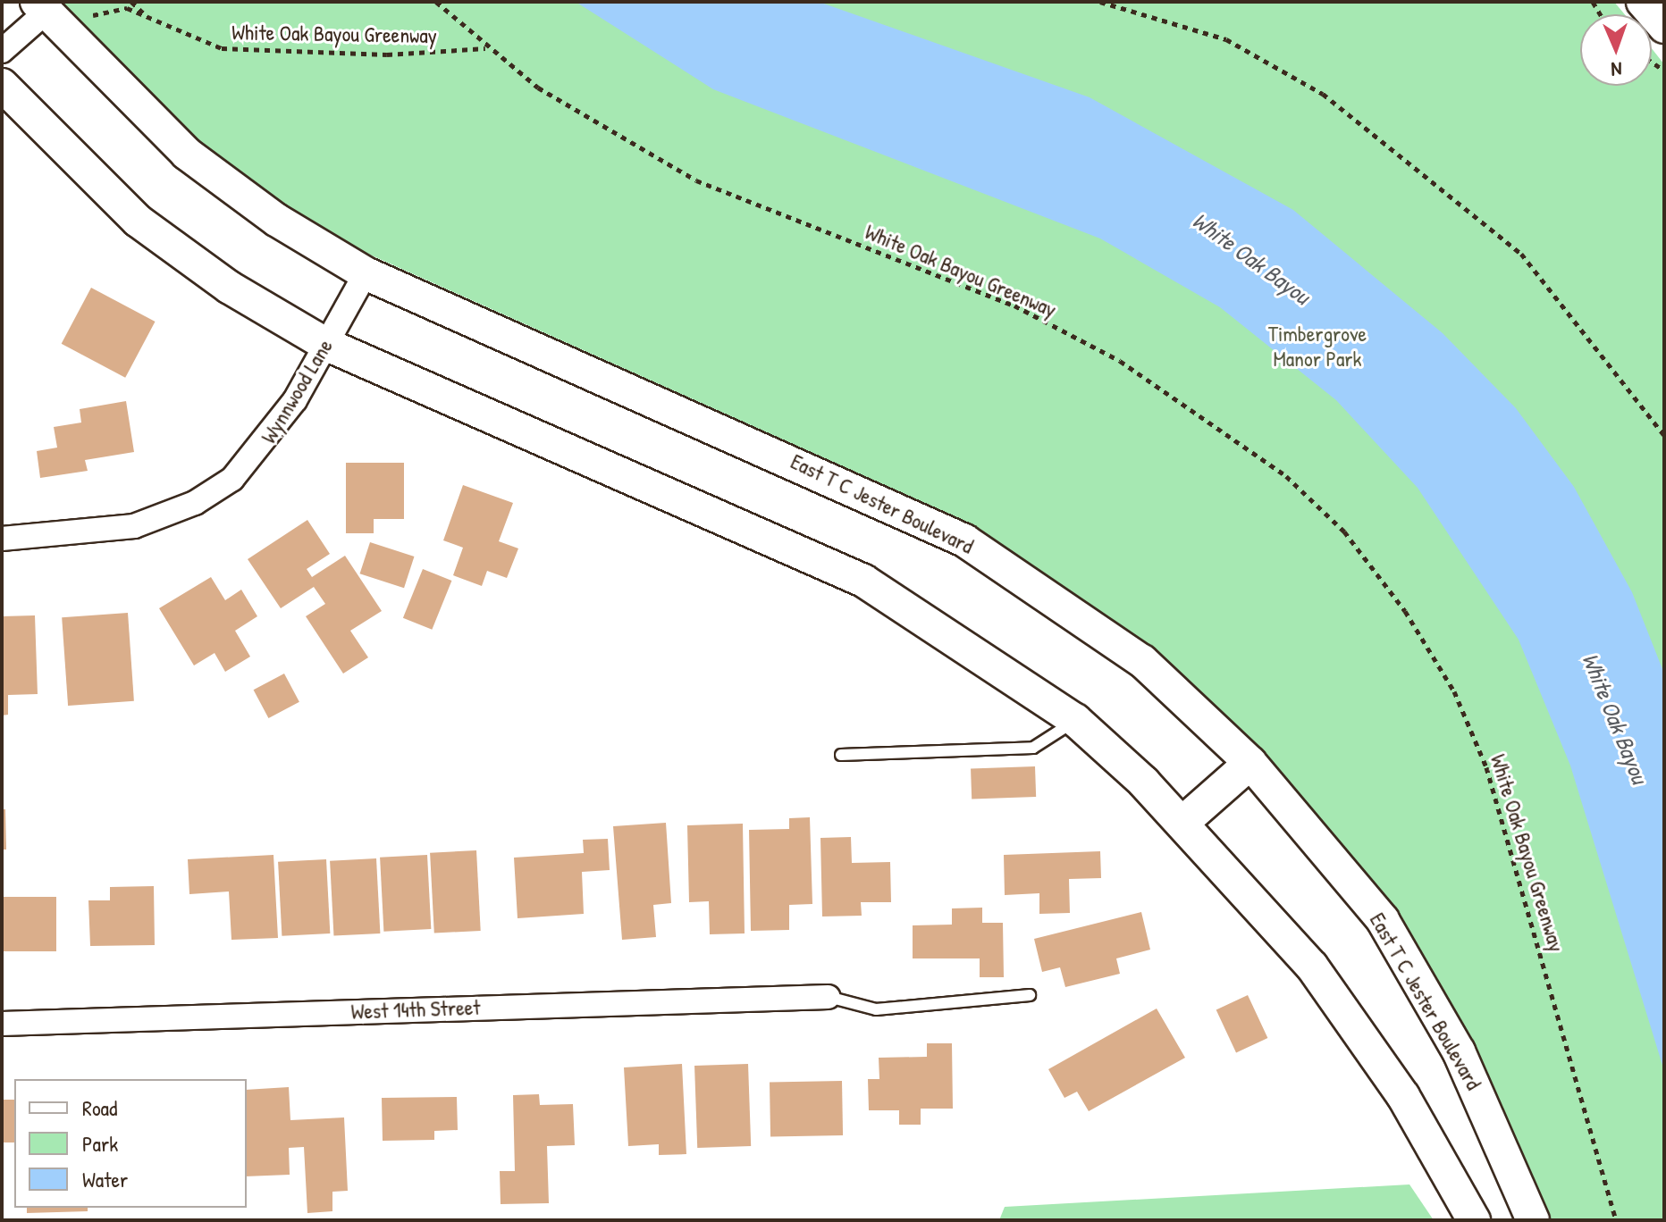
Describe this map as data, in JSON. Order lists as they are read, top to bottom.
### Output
{
  "streets": {
    "street": ["Wynnwood Lane", "East T C Jester Boulevard", "West 14th Street"],
    "path": ["White Oak Bayou Greenway"]
  },
  "crossings": [
    ["Wynnwood Lane", "East T C Jester Boulevard"]
  ],
  "water": ["White Oak Bayou"],
  "parks": ["Timbergrove Manor Park"],
  "legend": ["Road", "Park", "Water"],
  "north": "bottom"
}
